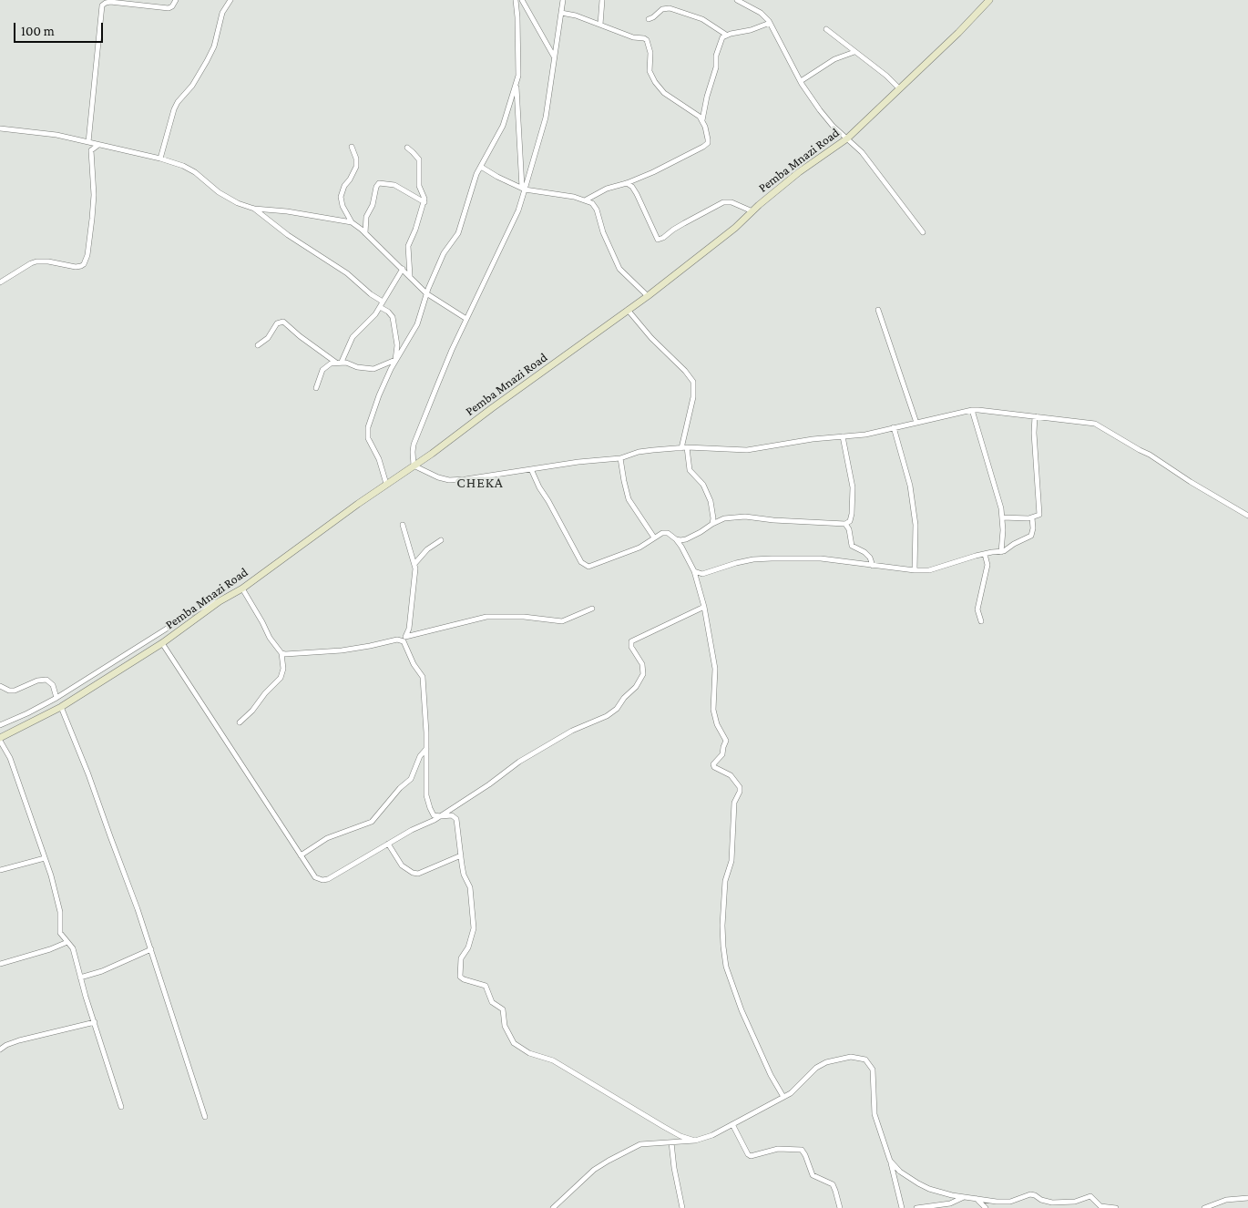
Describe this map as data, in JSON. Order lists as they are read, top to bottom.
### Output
{
  "streets": {
    "main road": ["Pemba Mnazi Road"]
  },
  "districts": ["CHEKA"],
  "scale_bar": "100 m"
}
